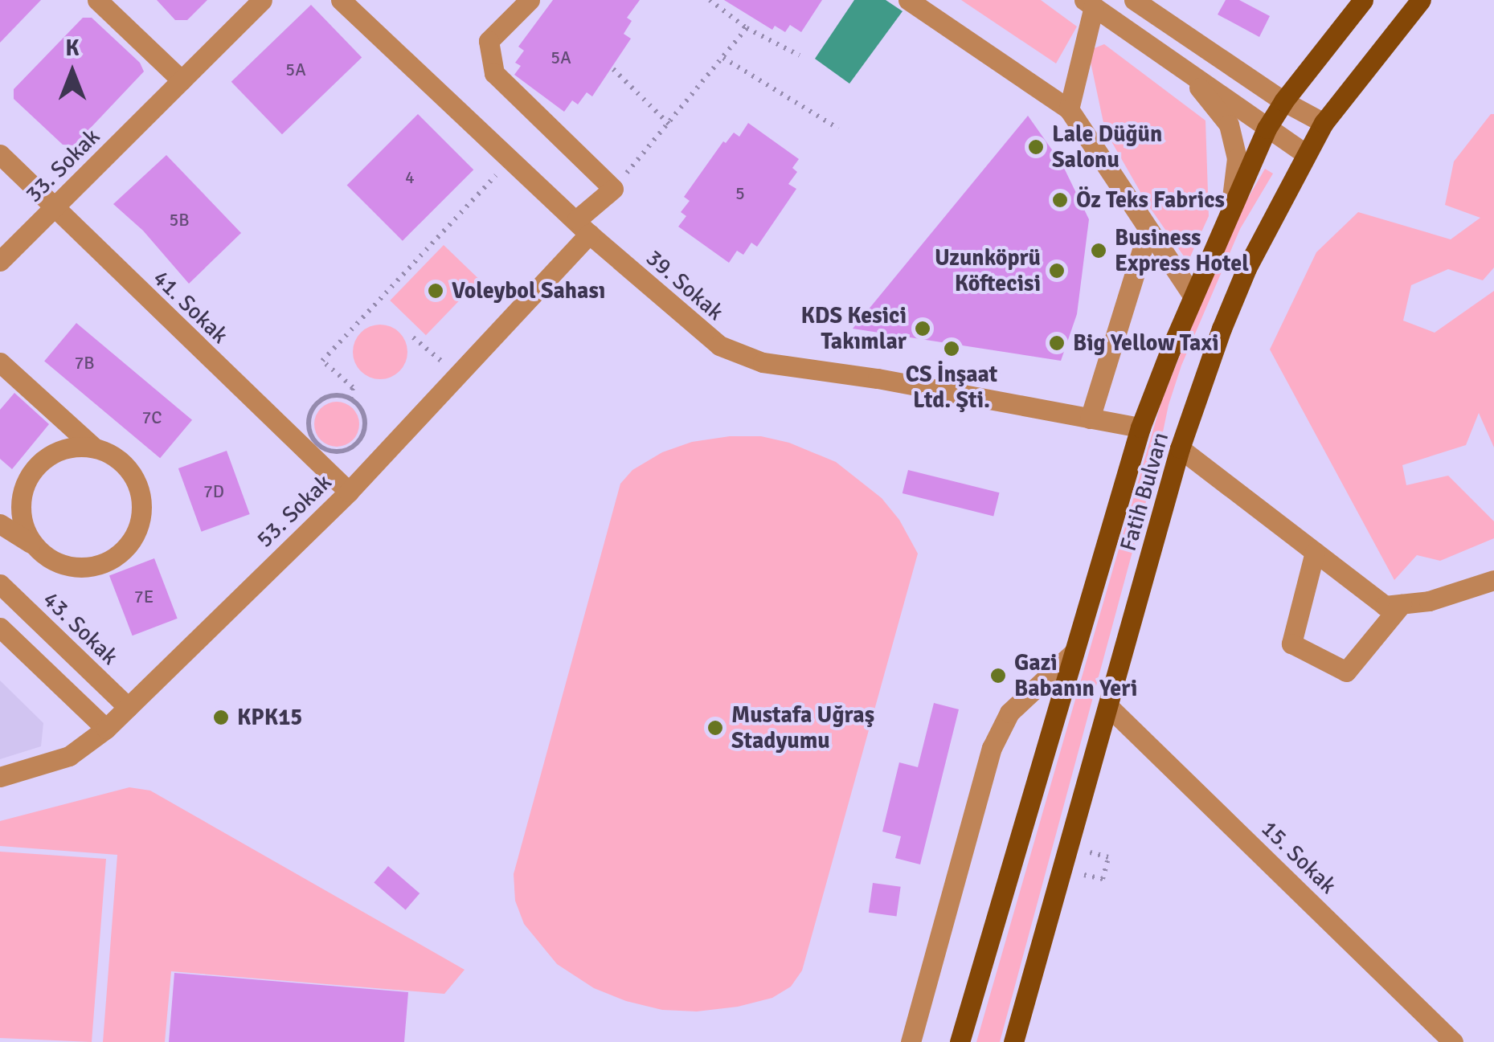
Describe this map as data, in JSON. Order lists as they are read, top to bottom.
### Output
{
  "streets": {
    "main road": ["Fatih Bulvarı"],
    "street": [
      "33. Sokak",
      "39. Sokak",
      "41. Sokak",
      "53. Sokak",
      "43. Sokak",
      "15. Sokak"
    ]
  },
  "crossings": [
    ["33. Sokak", "41. Sokak"],
    ["39. Sokak", "Fatih Bulvarı"],
    ["39. Sokak", "53. Sokak"],
    ["41. Sokak", "53. Sokak"],
    ["Fatih Bulvarı", "15. Sokak"],
    ["53. Sokak", "43. Sokak"]
  ],
  "places": [
    "Lale Düğün Salonu",
    "Öz Teks Fabrics",
    "Business Express Hotel",
    "Uzunköprü Köftecisi",
    "Voleybol Sahası",
    "KDS Kesici Takımlar",
    "Big Yellow Taxi",
    "CS İnşaat Ltd. Şti.",
    "Gazi Babanın Yeri",
    "KPK15",
    "Mustafa Uğraş Stadyumu"
  ],
  "house_numbers": [
    "5A",
    "5A",
    "4",
    "5",
    "5B",
    "7B",
    "7C",
    "7D",
    "7E"
  ],
  "north": "top"
}
